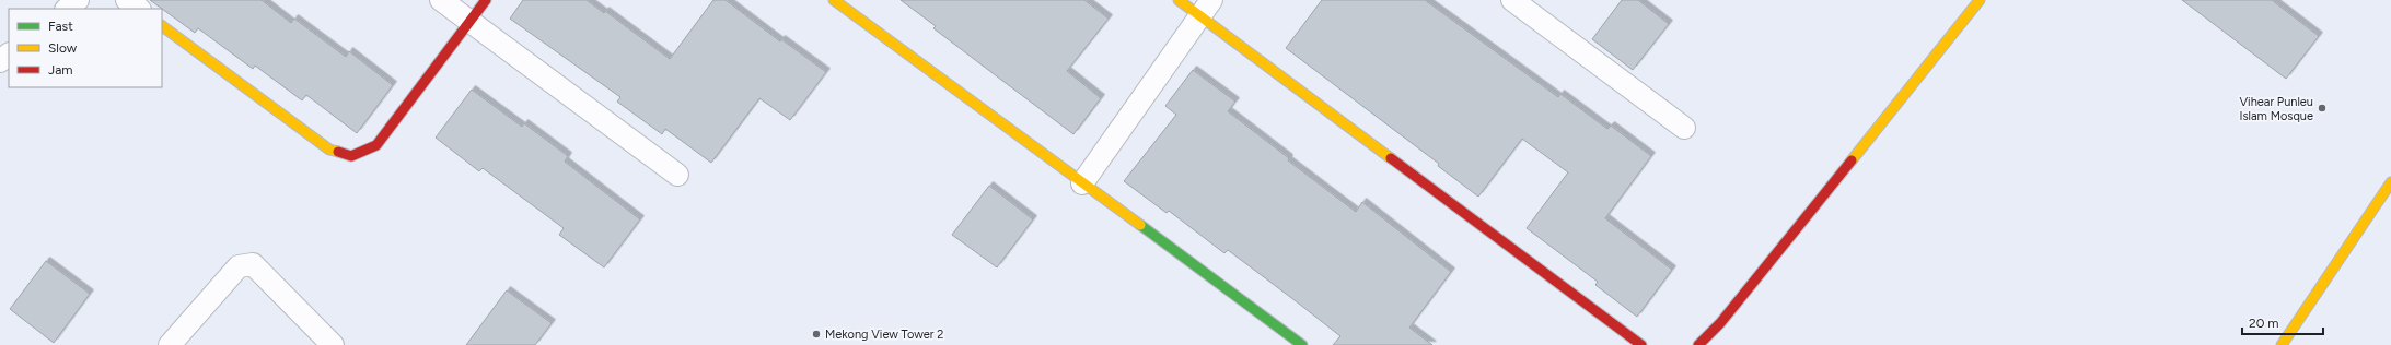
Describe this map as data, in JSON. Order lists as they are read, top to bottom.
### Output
{
  "places": ["Vihear Punleu Islam Mosque", "Mekong View Tower 2"],
  "legend": ["Fast", "Slow", "Jam"],
  "scale_bar": "20 m"
}
